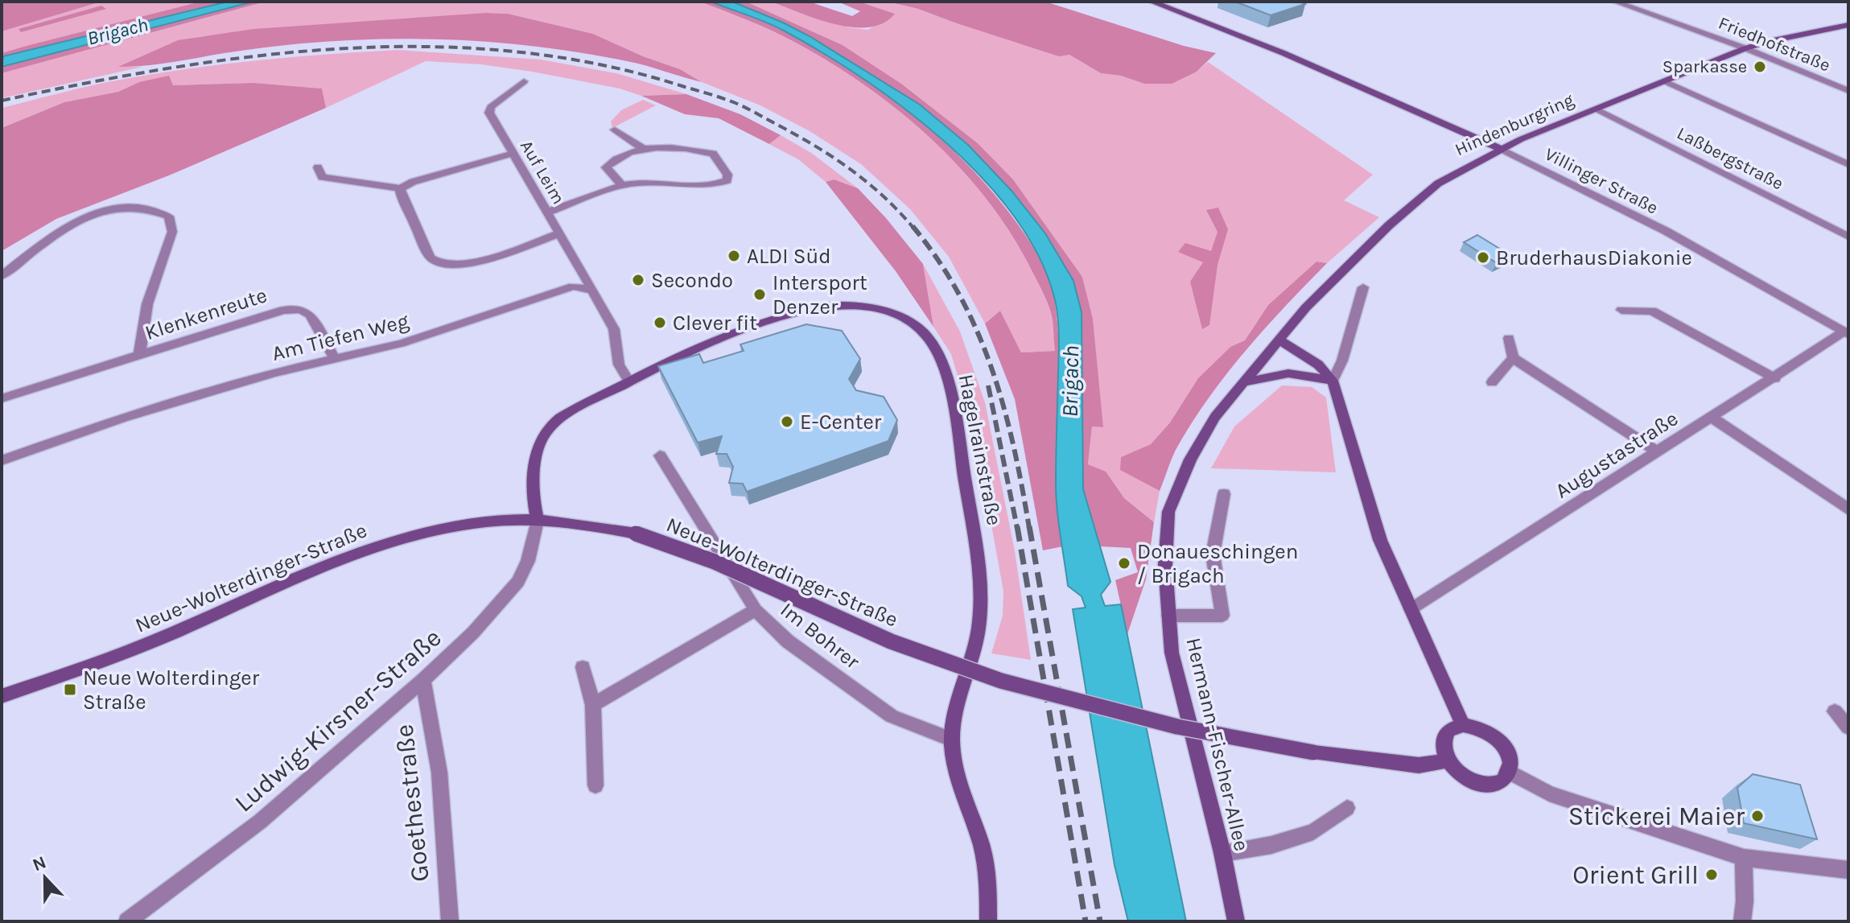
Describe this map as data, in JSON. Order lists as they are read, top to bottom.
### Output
{
  "streets": {
    "main road": [
      "Hindenburgring",
      "Villinger Straße",
      "Hagelrainstraße",
      "Neue-Wolterdinger-Straße",
      "Hermann-Fischer-Allee"
    ],
    "street": [
      "Friedhofstraße",
      "Laßbergstraße",
      "Auf Leim",
      "Klenkenreute",
      "Am Tiefen Weg",
      "Augustastraße",
      "Im Bohrer",
      "Ludwig-Kirsner-Straße",
      "Goethestraße"
    ]
  },
  "crossings": [
    ["Friedhofstraße", "Hindenburgring"],
    ["Hindenburgring", "Laßbergstraße"],
    ["Hindenburgring", "Villinger Straße"],
    ["Hindenburgring", "Hermann-Fischer-Allee"],
    ["Auf Leim", "Am Tiefen Weg"],
    ["Villinger Straße", "Augustastraße"],
    ["Klenkenreute", "Am Tiefen Weg"],
    ["Hagelrainstraße", "Neue-Wolterdinger-Straße"],
    ["Hagelrainstraße", "Im Bohrer"],
    ["Hagelrainstraße", "Ludwig-Kirsner-Straße"],
    ["Neue-Wolterdinger-Straße", "Ludwig-Kirsner-Straße"],
    ["Ludwig-Kirsner-Straße", "Goethestraße"]
  ],
  "water": ["Brigach"],
  "places": {
    "other": [
      "Sparkasse",
      "ALDI Süd",
      "BruderhausDiakonie",
      "Secondo",
      "Intersport Denzer",
      "Clever fit",
      "E-Center",
      "Donaueschingen / Brigach",
      "Stickerei Maier",
      "Orient Grill"
    ],
    "transit": ["Neue Wolterdinger Straße"]
  },
  "north": "top"
}
